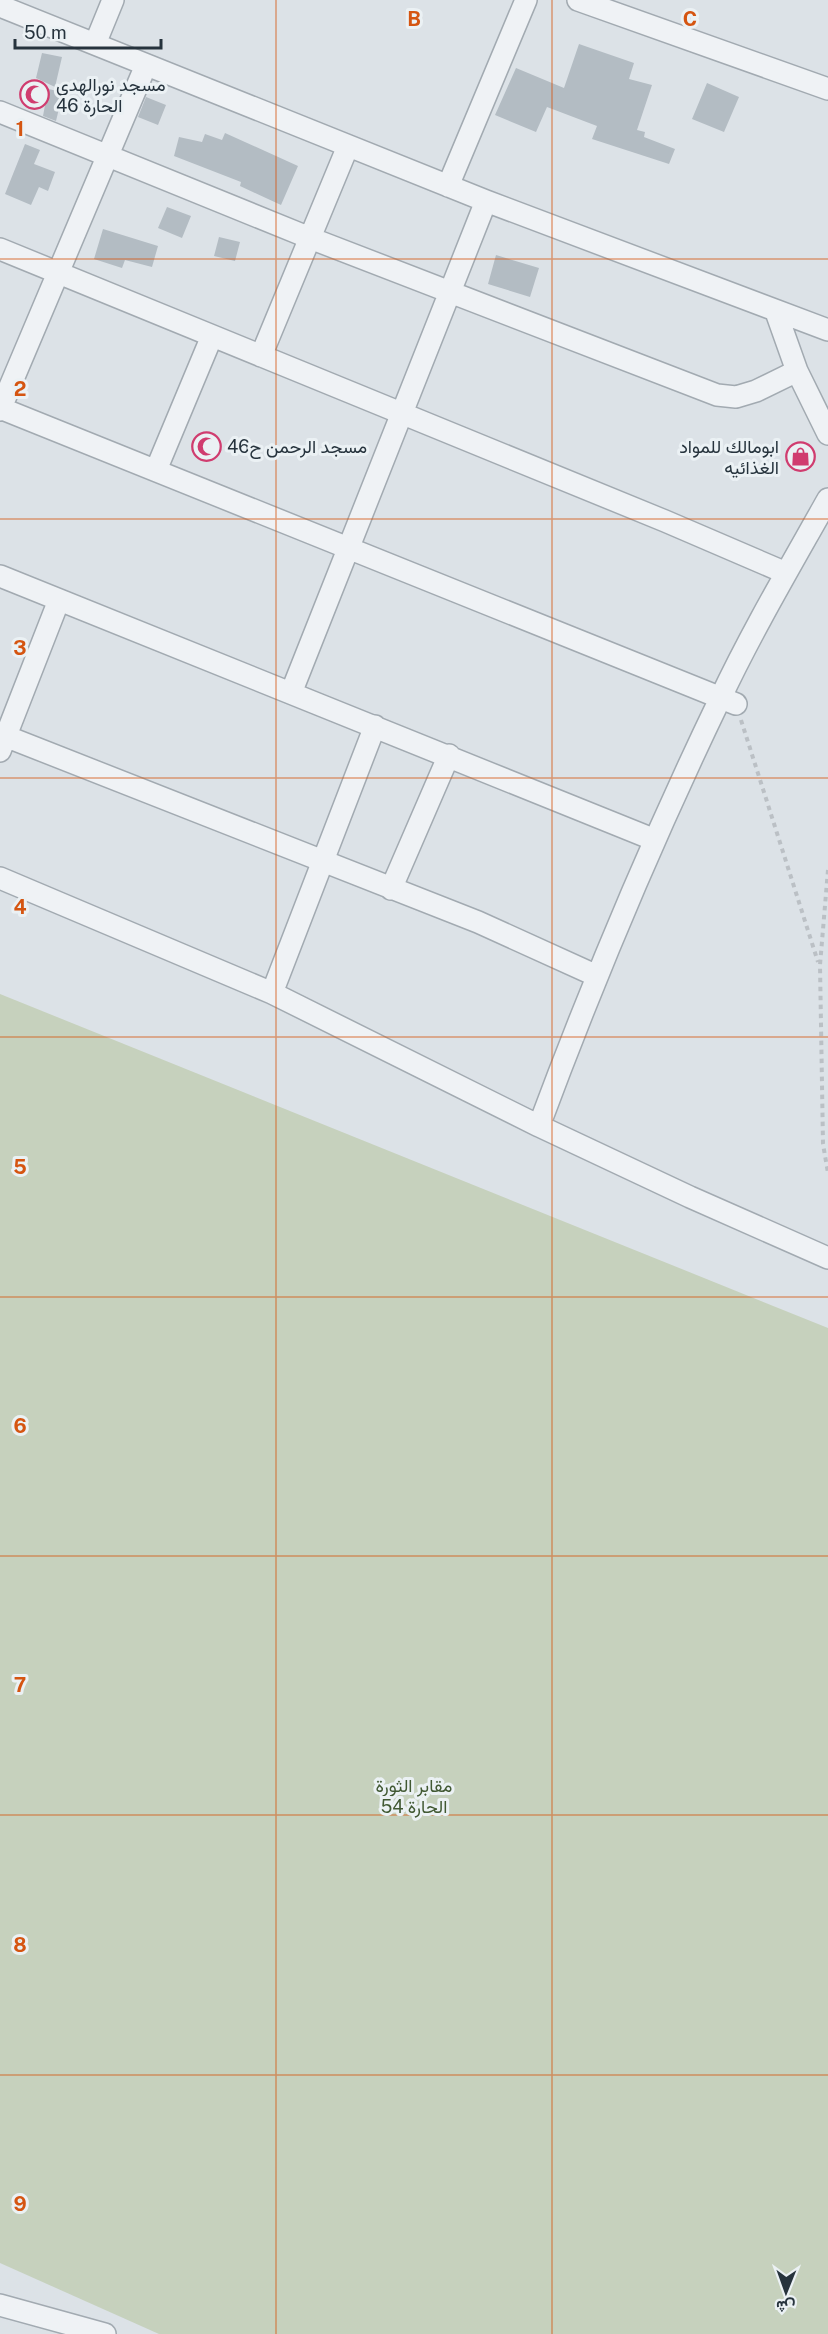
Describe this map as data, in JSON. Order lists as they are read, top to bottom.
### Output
{
  "parks": ["مقابر الثورة الحارة 54"],
  "places": {
    "mosque": ["مسجد نورالهدى الحارة 46", "مسجد الرحمن ح46"],
    "shop": ["ابومالك للمواد الغذائيه"]
  },
  "scale_bar": "50 m",
  "north": "bottom",
  "grid": {
    "columns": ["B", "C"],
    "rows": [
      "1",
      "2",
      "3",
      "4",
      "5",
      "6",
      "7",
      "8",
      "9"
    ]
  }
}
